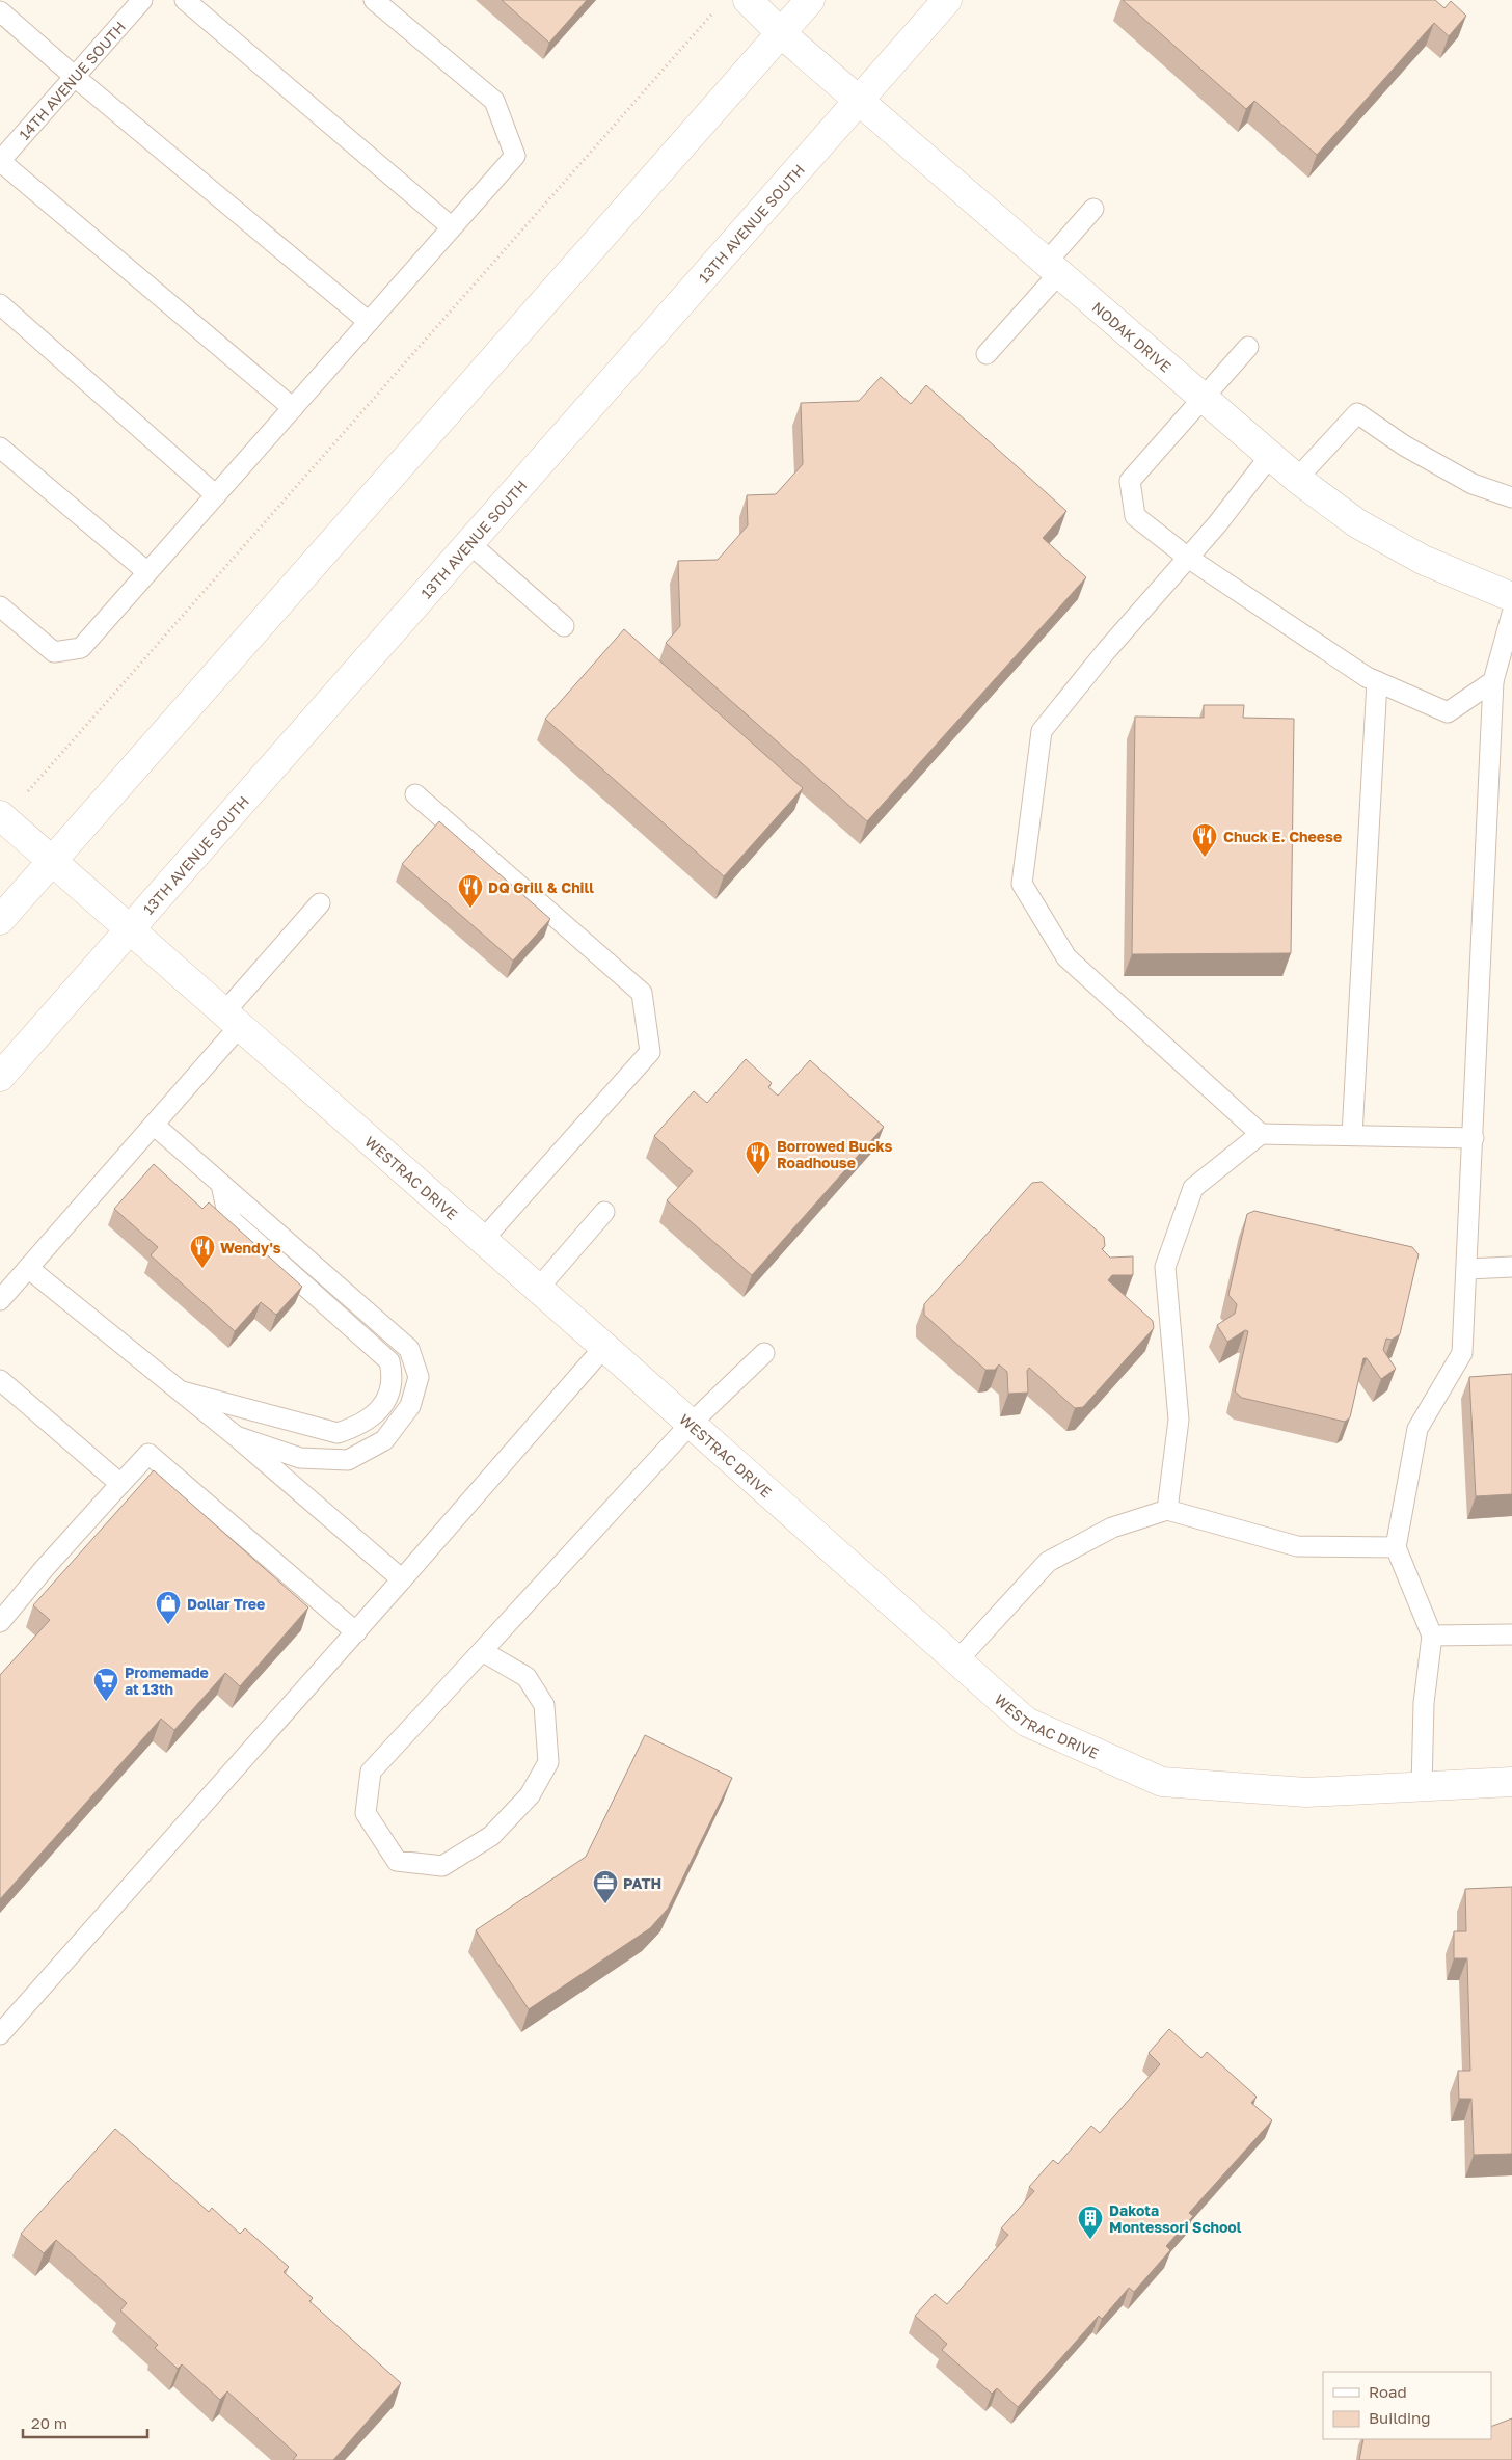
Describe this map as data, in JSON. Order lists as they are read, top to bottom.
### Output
{
  "streets": {
    "street": ["13TH AVENUE SOUTH", "NODAK DRIVE", "WESTRAC DRIVE"],
    "lane": ["14TH AVENUE SOUTH"]
  },
  "crossings": [
    ["13TH AVENUE SOUTH", "NODAK DRIVE"],
    ["13TH AVENUE SOUTH", "WESTRAC DRIVE"]
  ],
  "places": {
    "restaurant": [
      "Chuck E. Cheese",
      "DQ Grill & Chill",
      "Borrowed Bucks Roadhouse",
      "Wendy's"
    ],
    "shop": ["Dollar Tree"],
    "supermarket": ["Promemade at 13th"],
    "office": ["PATH"],
    "building": ["Dakota Montessori School"]
  },
  "legend": ["Road", "Building"],
  "scale_bar": "20 m"
}
